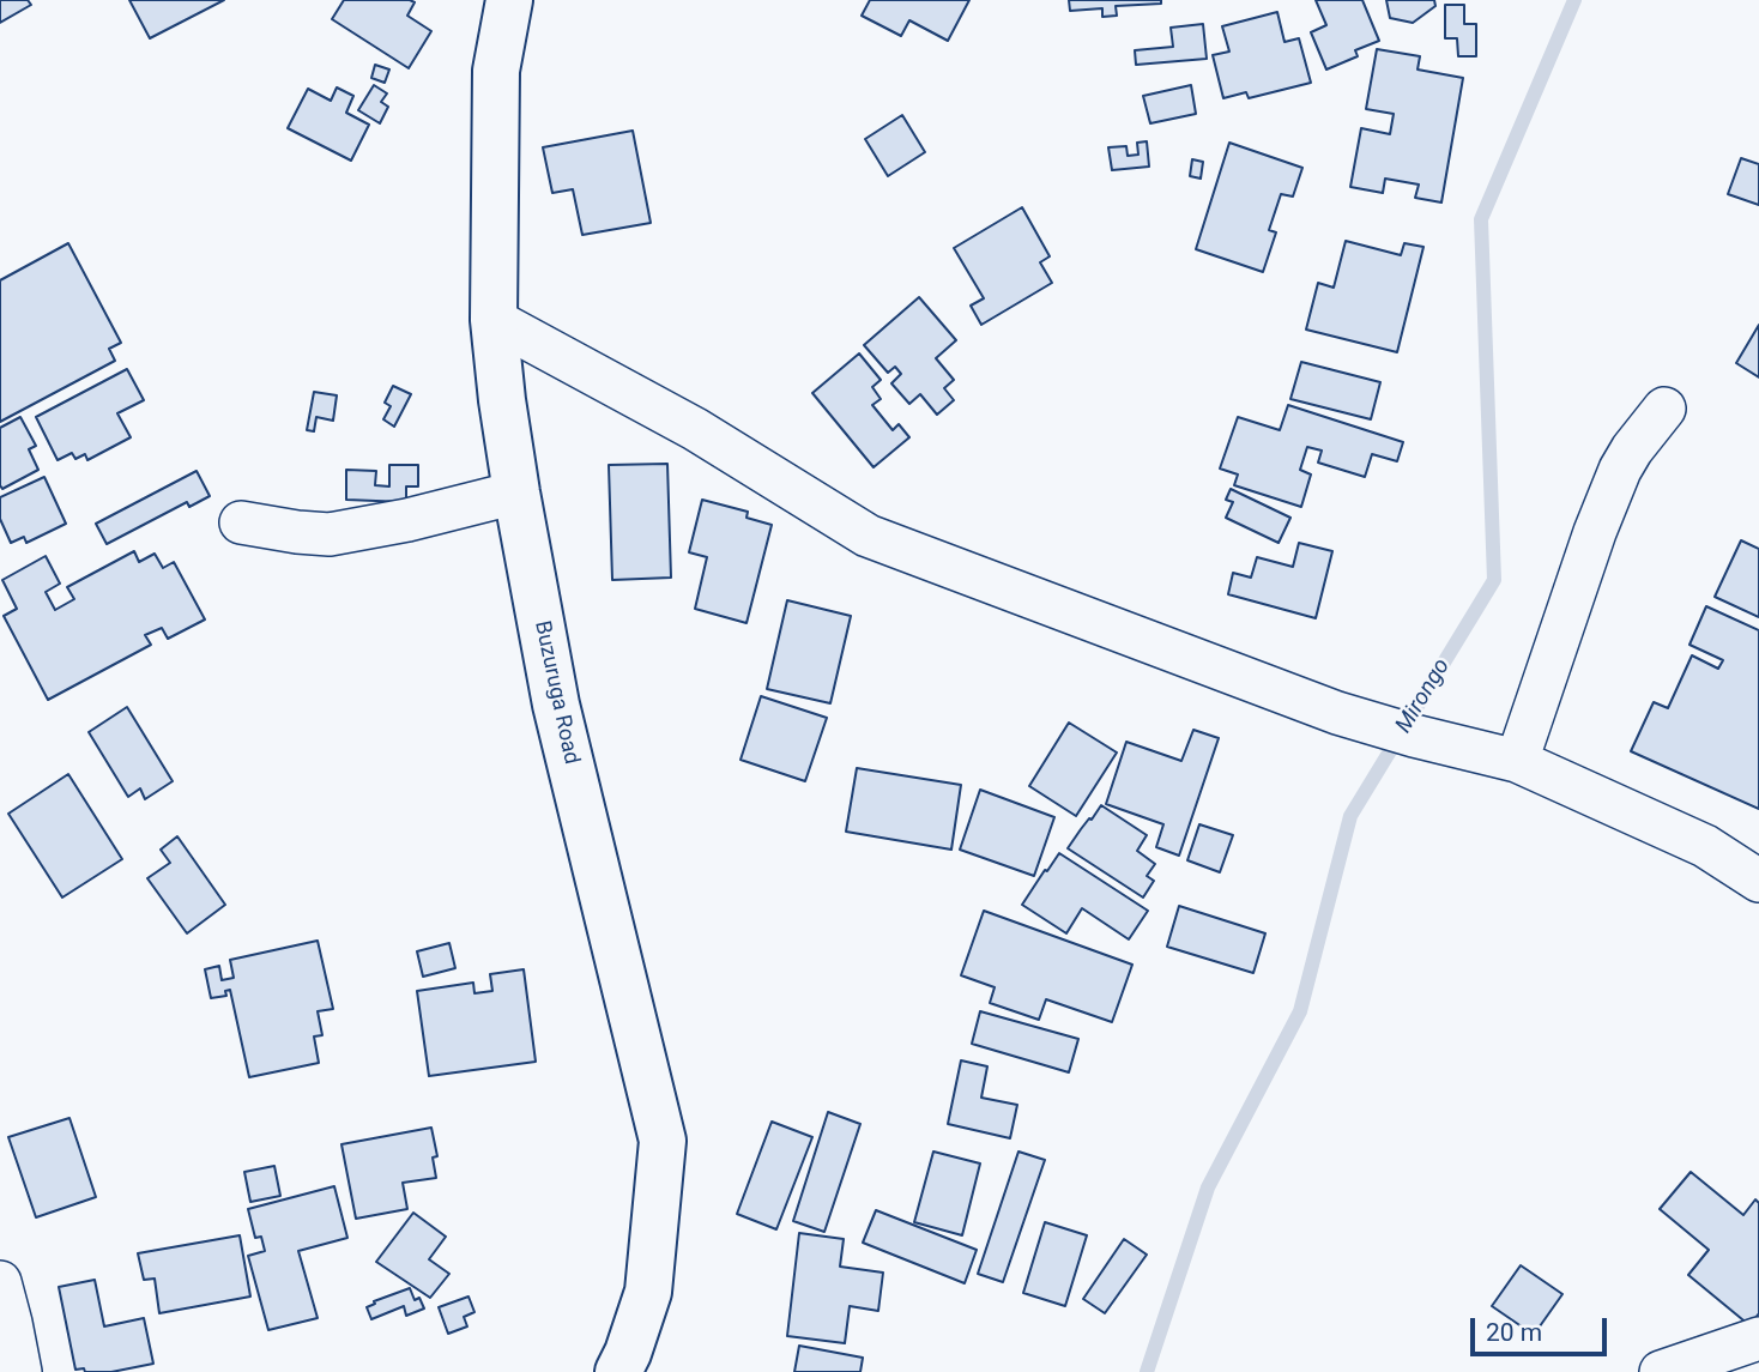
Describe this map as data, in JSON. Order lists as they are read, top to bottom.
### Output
{
  "streets": {
    "main road": ["Buzuruga Road"]
  },
  "water": ["Mirongo"],
  "scale_bar": "20 m"
}
